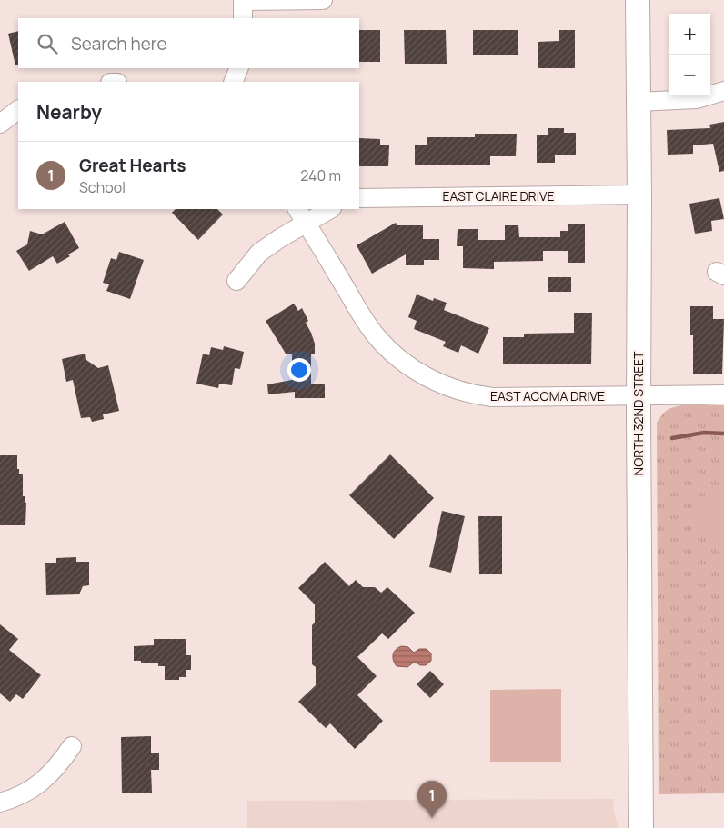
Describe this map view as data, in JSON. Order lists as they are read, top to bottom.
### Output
{
  "streets": {
    "main road": ["NORTH 32ND STREET"],
    "street": ["EAST CLAIRE DRIVE", "EAST ACOMA DRIVE"]
  },
  "crossings": [
    ["EAST CLAIRE DRIVE", "NORTH 32ND STREET"],
    ["EAST ACOMA DRIVE", "NORTH 32ND STREET"]
  ],
  "page": {
    "map_buttons": ["+", "−"],
    "search": "Search here",
    "heading": "Nearby",
    "list": [
      {
        "mark": "1",
        "name": "Great Hearts",
        "note": "School",
        "value": "240 m"
      }
    ],
    "pins": "1"
  }
}
